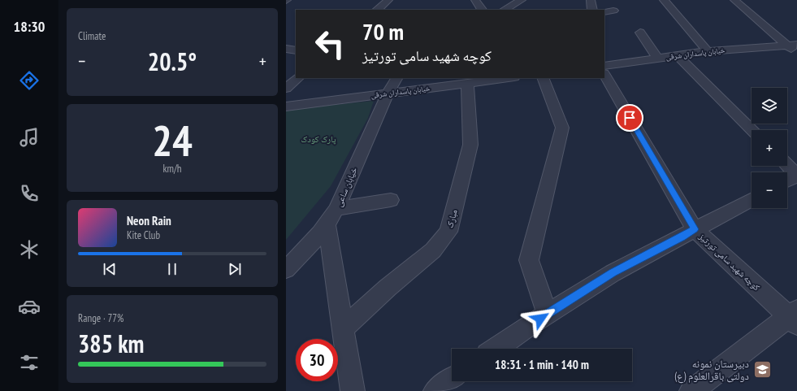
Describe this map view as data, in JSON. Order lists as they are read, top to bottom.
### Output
{
  "streets": {
    "street": [
      "خیابان پاسداران شرقی",
      "خیابان ساعی",
      "مبارک",
      "کوچه شهید سامی تورتیز"
    ]
  },
  "crossings": [
    ["خیابان پاسداران شرقی", "خیابان ساعی"],
    ["خیابان پاسداران شرقی", "مبارک"]
  ],
  "parks": ["پارک کودک"],
  "places": {
    "school or university": ["دبیرستان نمونه دولتی باقرالعلوم (ع)"]
  },
  "page": {
    "tabs": "18:30",
    "tile": [
      "Climate",
      ["24", "km/h"],
      ["Range · 77%", "385 km"]
    ],
    "turn": ["70 m", "کوچه شهید سامی تورتیز"],
    "heat": ["−", "20.5°", "+"],
    "map_buttons": ["+", "−"],
    "song": ["Neon Rain", "Kite Club"],
    "limit": "30",
    "trip": "18:31 · 1 min · 140 m"
  }
}
